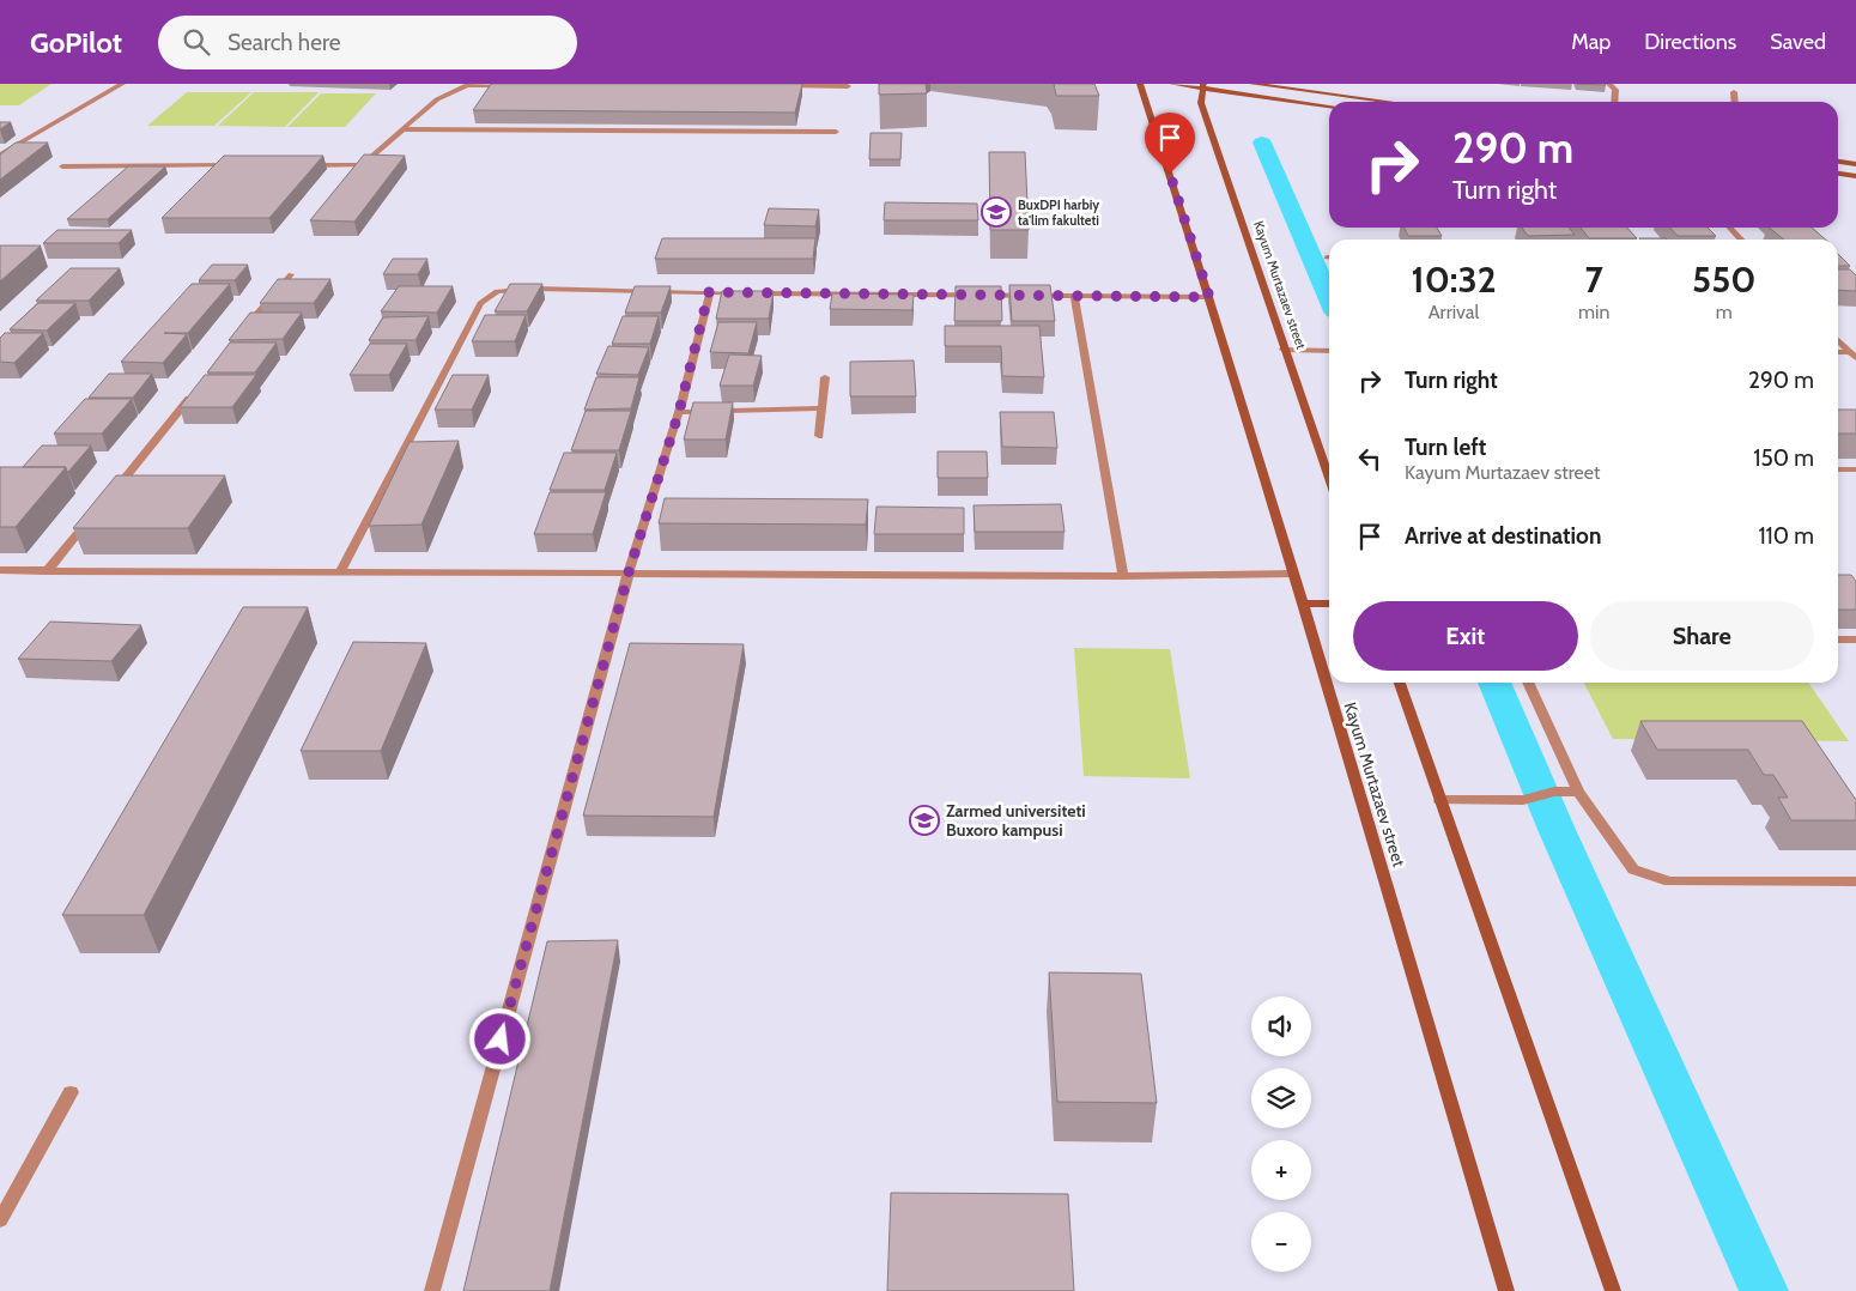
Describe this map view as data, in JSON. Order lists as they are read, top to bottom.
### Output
{
  "streets": {
    "street": ["Kayum Murtazaev street"]
  },
  "places": {
    "school or university": ["BuxDPI harbiy ta'lim fakulteti", "Zarmed universiteti Buxoro kampusi"]
  },
  "page": {
    "header": "GoPilot",
    "search": "Search here",
    "nav": ["Map", "Directions", "Saved"],
    "turn": ["290 m", "Turn right"],
    "eta": [
      "10:32",
      "Arrival",
      "7",
      "min",
      "550",
      "m"
    ],
    "list": [
      {
        "name": "Turn right",
        "value": "290 m"
      },
      {
        "name": "Turn left",
        "note": "Kayum Murtazaev street",
        "value": "150 m"
      },
      {
        "name": "Arrive at destination",
        "value": "110 m"
      }
    ],
    "buttons": ["Exit", "Share"],
    "map_buttons": ["+", "−"]
  }
}
